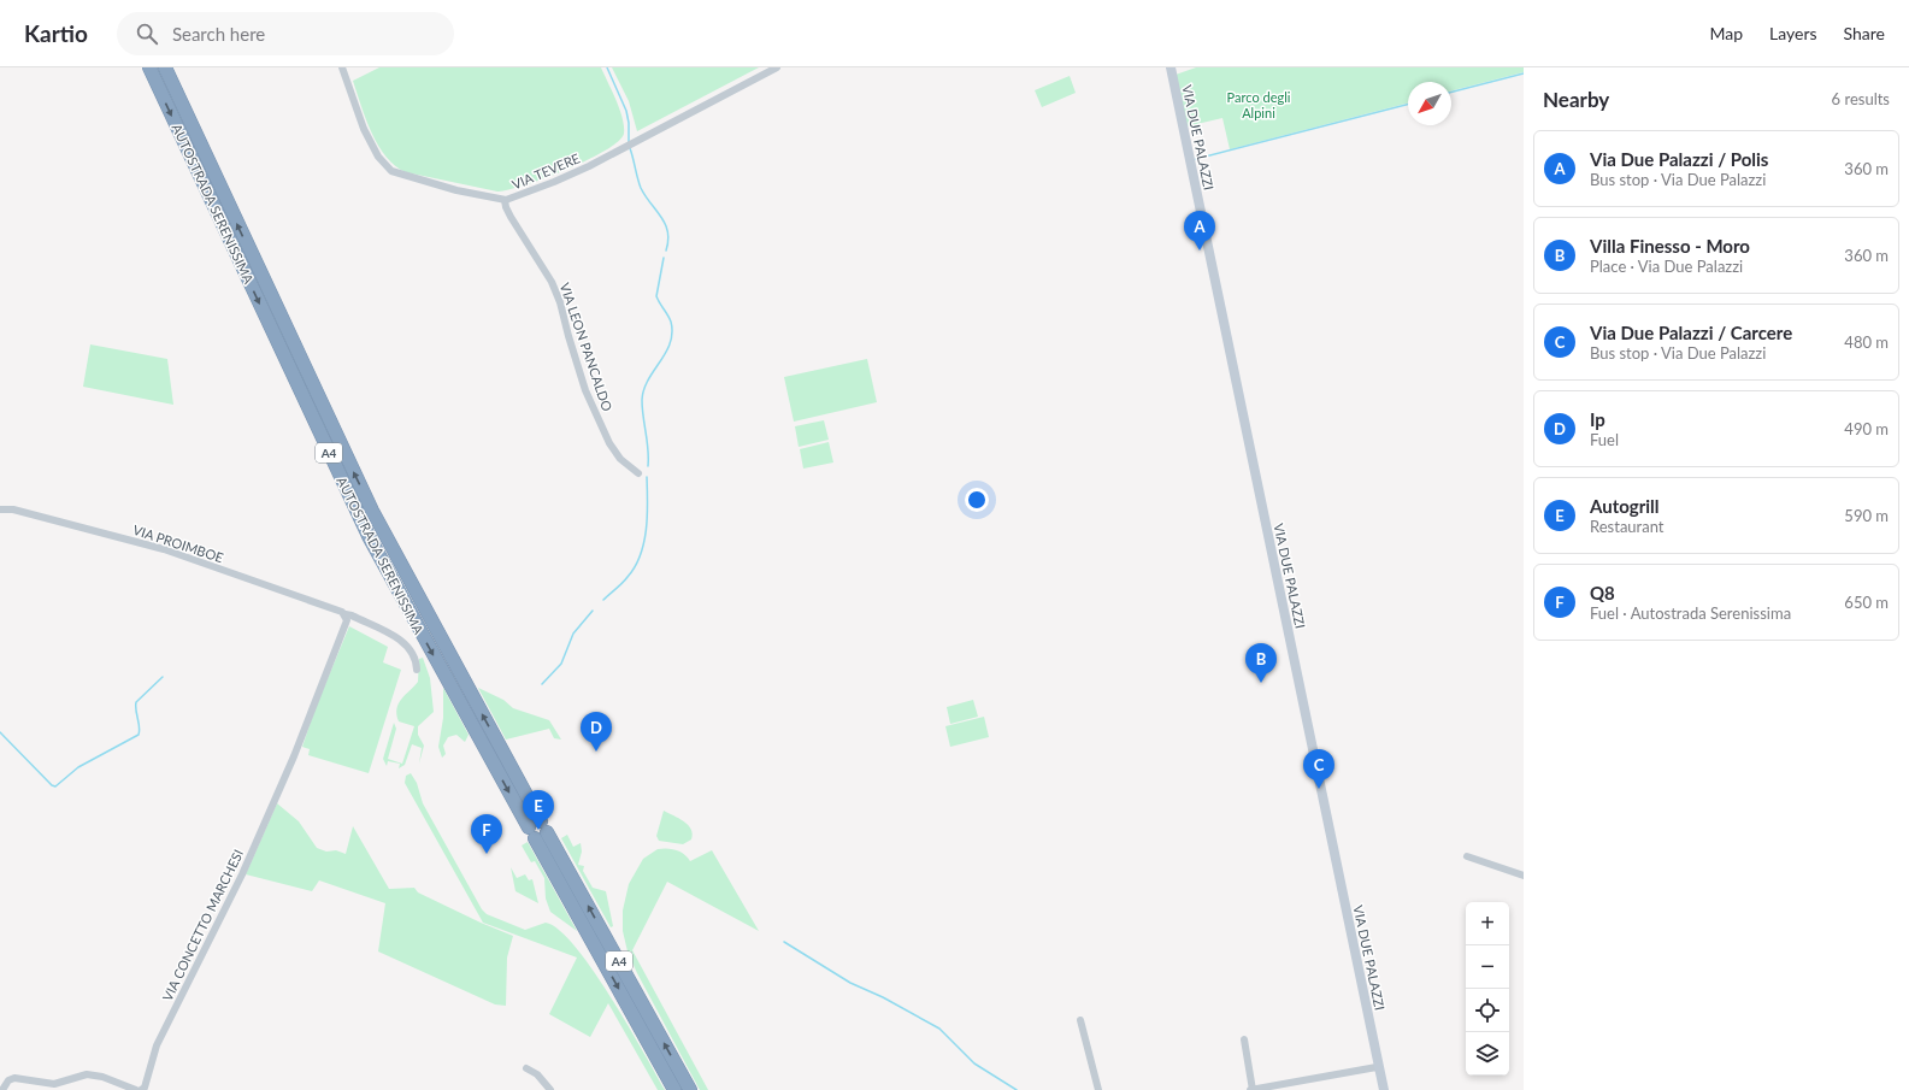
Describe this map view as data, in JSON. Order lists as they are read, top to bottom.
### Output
{
  "streets": {
    "highway": ["AUTOSTRADA SERENISSIMA", "A4"],
    "street": [
      "VIA DUE PALAZZI",
      "VIA TEVERE",
      "VIA LEON PANCALDO",
      "VIA PROIMBOE",
      "VIA CONCETTO MARCHESI"
    ]
  },
  "crossings": [
    ["VIA TEVERE", "VIA LEON PANCALDO"],
    ["VIA PROIMBOE", "VIA CONCETTO MARCHESI"]
  ],
  "parks": ["Parco degli Alpini"],
  "north": "bottom left",
  "page": {
    "header": "Kartio",
    "search": "Search here",
    "nav": ["Map", "Layers", "Share"],
    "heading": ["Nearby", "6 results"],
    "list": [
      {
        "mark": "A",
        "name": "Via Due Palazzi / Polis",
        "note": "Bus stop · Via Due Palazzi",
        "value": "360 m"
      },
      {
        "mark": "B",
        "name": "Villa Finesso - Moro",
        "note": "Place · Via Due Palazzi",
        "value": "360 m"
      },
      {
        "mark": "C",
        "name": "Via Due Palazzi / Carcere",
        "note": "Bus stop · Via Due Palazzi",
        "value": "480 m"
      },
      {
        "mark": "D",
        "name": "Ip",
        "note": "Fuel",
        "value": "490 m"
      },
      {
        "mark": "E",
        "name": "Autogrill",
        "note": "Restaurant",
        "value": "590 m"
      },
      {
        "mark": "F",
        "name": "Q8",
        "note": "Fuel · Autostrada Serenissima",
        "value": "650 m"
      }
    ],
    "pins": [
      "A",
      "B",
      "D",
      "C",
      "E",
      "F"
    ],
    "map_buttons": ["+", "−"]
  }
}
